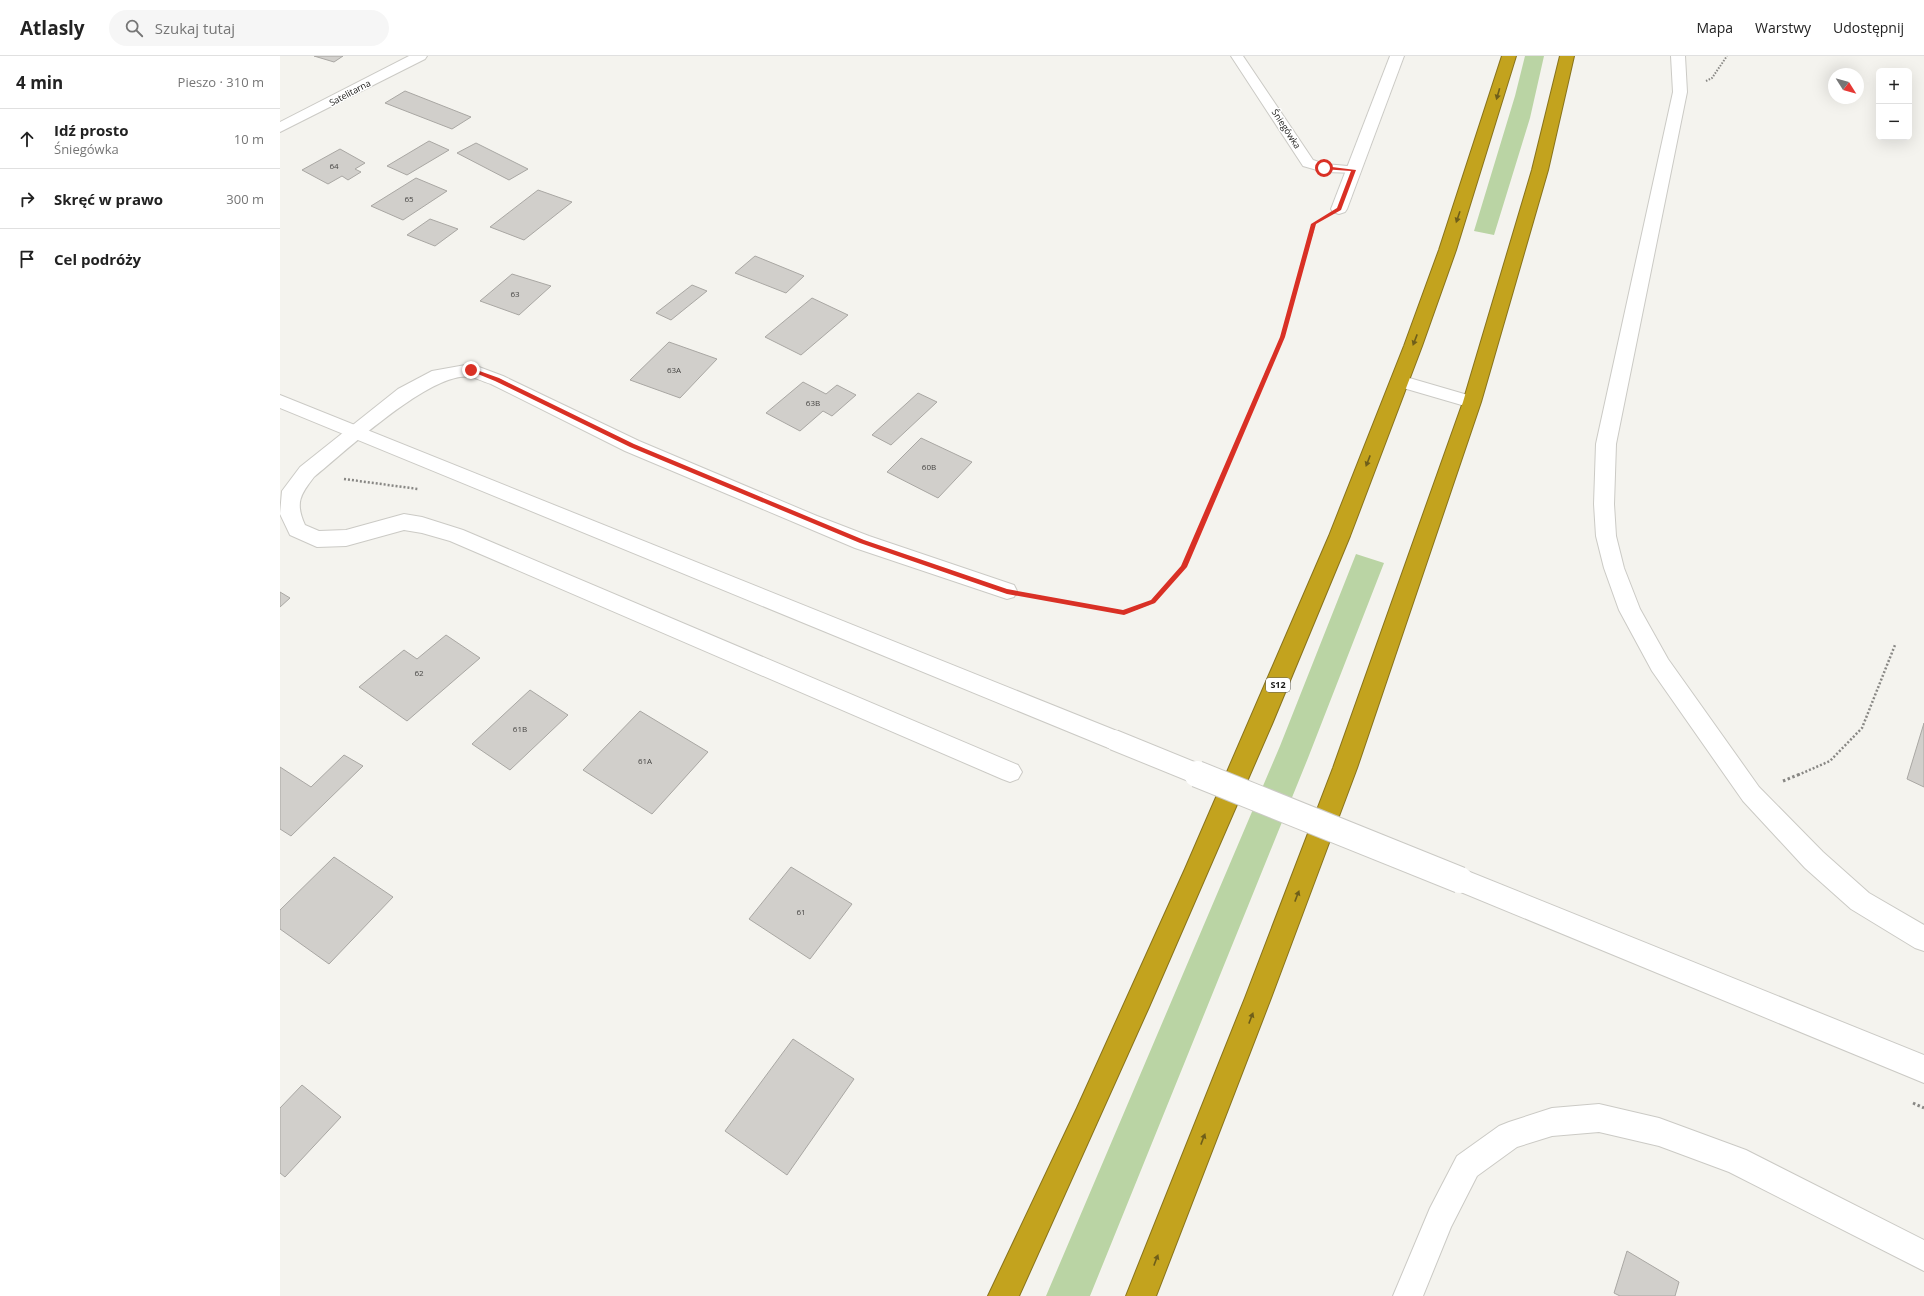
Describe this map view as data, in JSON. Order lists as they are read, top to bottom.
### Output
{
  "streets": {
    "highway": ["S12"],
    "street": ["Satelitarna"],
    "lane": ["Śniegówka"]
  },
  "house_numbers": [
    "64",
    "65",
    "63",
    "63A",
    "63B",
    "60B",
    "62",
    "61B",
    "61A",
    "61"
  ],
  "north": "bottom right",
  "page": {
    "header": "Atlasly",
    "search": "Szukaj tutaj",
    "nav": ["Mapa", "Warstwy", "Udostępnij"],
    "heading": ["4 min", "Pieszo · 310 m"],
    "map_buttons": ["+", "−"],
    "list": [
      ["Idź prosto", "Śniegówka", "10 m"],
      ["Skręć w prawo", "300 m"],
      "Cel podróży"
    ]
  }
}
